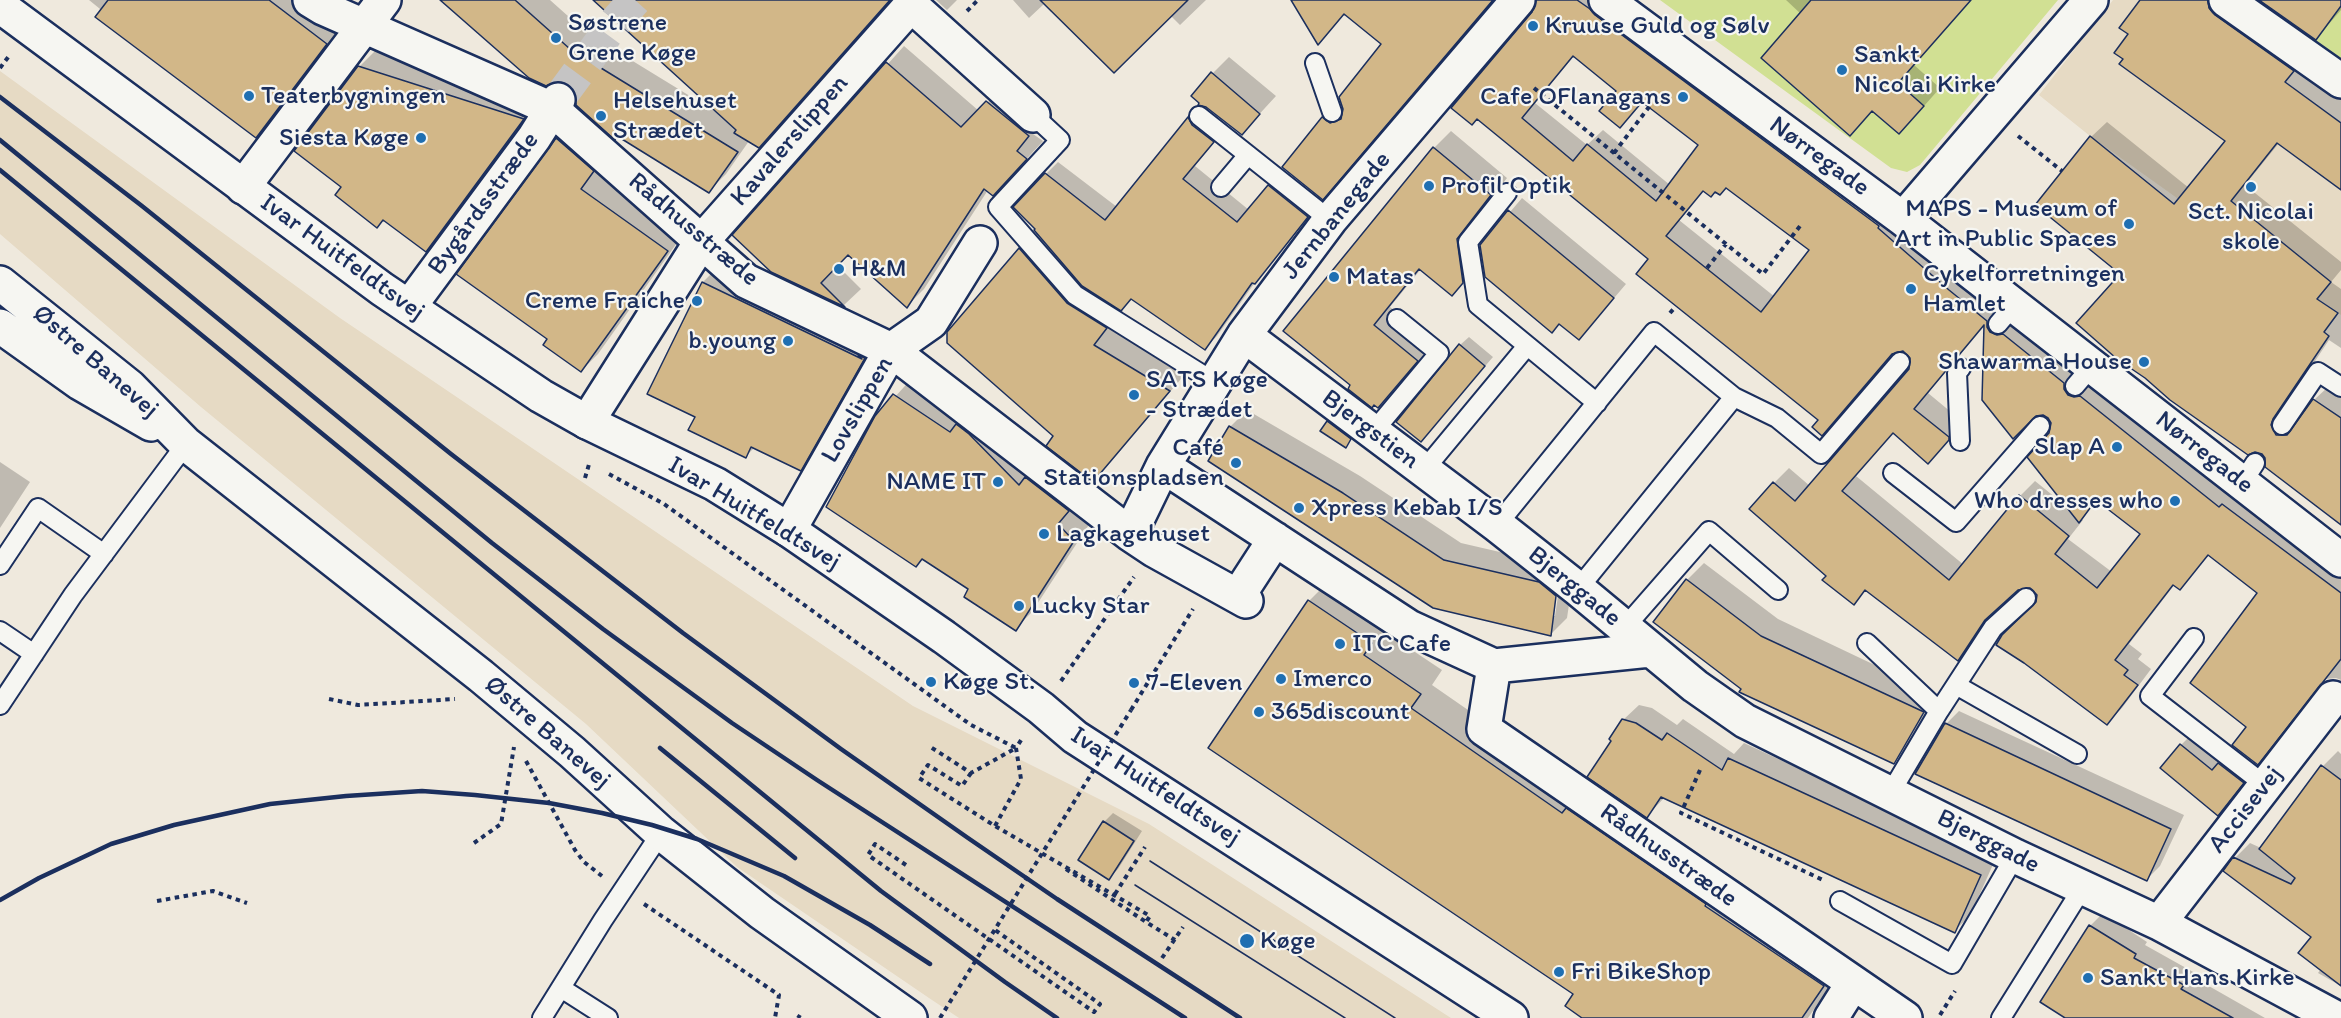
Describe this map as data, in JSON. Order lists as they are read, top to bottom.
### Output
{
  "streets": {
    "street": [
      "Kavalerslippen",
      "Nørregade",
      "Bygårdsstræde",
      "Jernbanegade",
      "Rådhusstræde",
      "Ivar Huitfeldtsvej",
      "Østre Banevej",
      "Lovslippen",
      "Bjergstien",
      "Bjerggade",
      "Accisevej"
    ]
  },
  "crossings": [
    ["Kavalerslippen", "Rådhusstræde"],
    ["Kavalerslippen", "Ivar Huitfeldtsvej"],
    ["Bygårdsstræde", "Rådhusstræde"],
    ["Bygårdsstræde", "Ivar Huitfeldtsvej"],
    ["Jernbanegade", "Rådhusstræde"],
    ["Jernbanegade", "Bjergstien"],
    ["Rådhusstræde", "Lovslippen"],
    ["Rådhusstræde", "Bjerggade"],
    ["Ivar Huitfeldtsvej", "Lovslippen"],
    ["Bjergstien", "Bjerggade"],
    ["Bjerggade", "Accisevej"]
  ],
  "places": [
    "Kruuse Guld og Sølv",
    "Søstrene Grene Køge",
    "Sankt Nicolai Kirke",
    "Teaterbygningen",
    "Cafe OFlanagans",
    "Helsehuset Strædet",
    "Siesta Køge",
    "Profil Optik",
    "Sct. Nicolai skole",
    "MAPS - Museum of Art in Public Spaces",
    "H&M",
    "Matas",
    "Cykelforretningen Hamlet",
    "Creme Fraiche",
    "b.young",
    "Shawarma House",
    "SATS Køge - Strædet",
    "Slap A",
    "Café Stationspladsen",
    "NAME IT",
    "Who dresses who",
    "Xpress Kebab I/S",
    "Lagkagehuset",
    "Lucky Star",
    "ITC Cafe",
    "Imerco",
    "Køge St.",
    "7-Eleven",
    "365discount",
    "Køge",
    "Fri BikeShop",
    "Sankt Hans Kirke"
  ]
}
